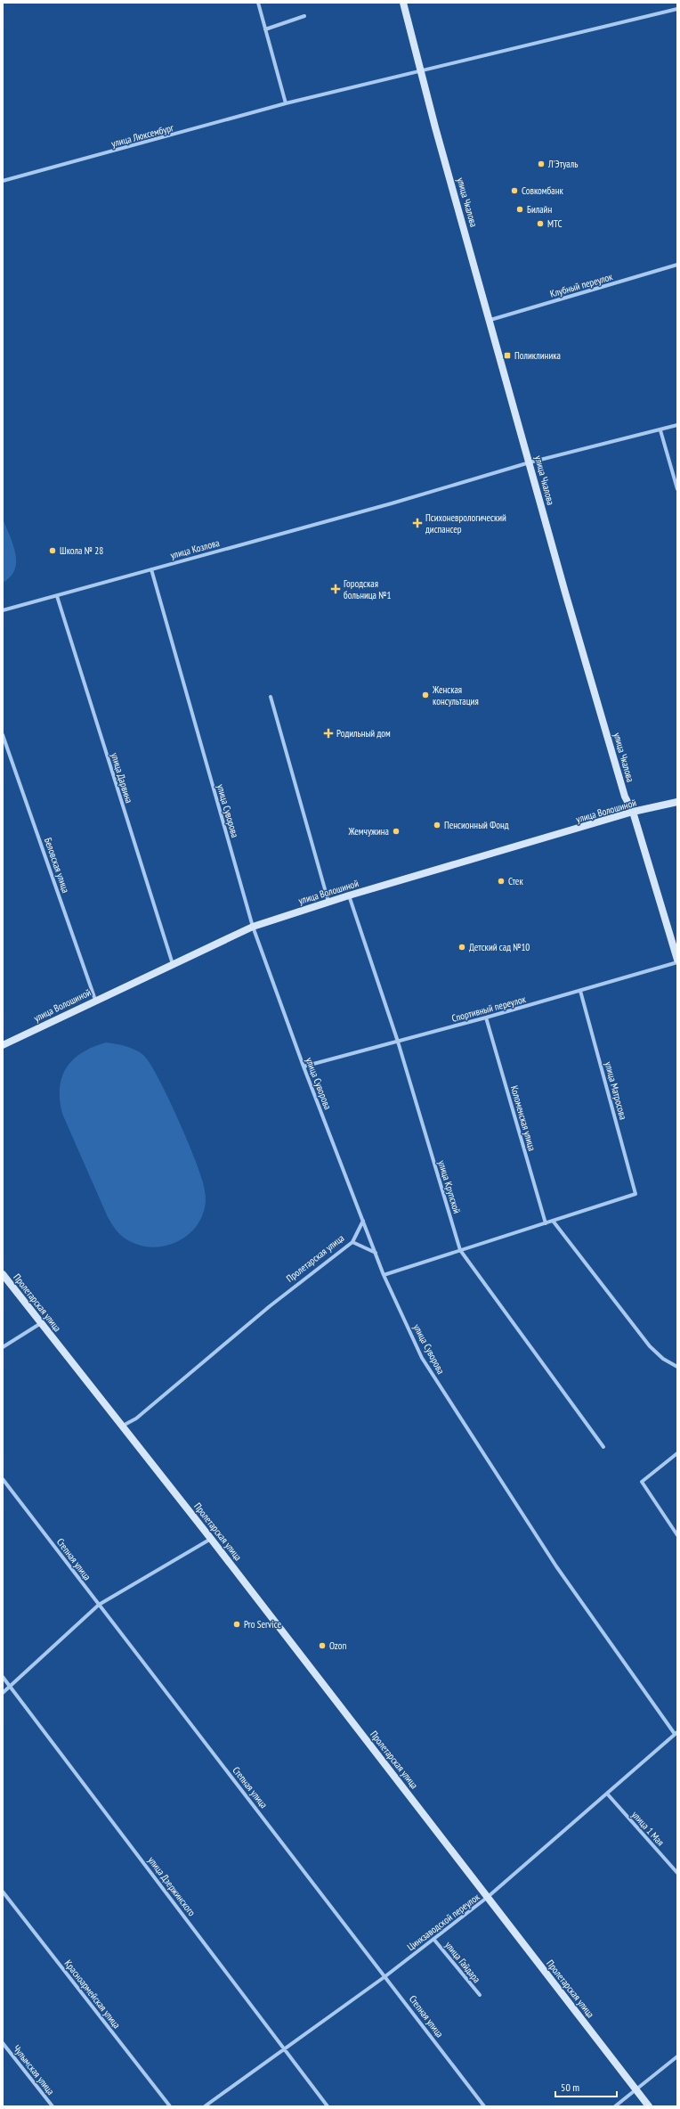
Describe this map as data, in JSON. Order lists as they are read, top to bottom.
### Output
{
  "streets": {
    "street": [
      "улица Люксембург",
      "улица Чкалова",
      "Клубный переулок",
      "улица Козлова",
      "улица Дарвина",
      "улица Суворова",
      "улица Волошиной",
      "Беловская улица",
      "Спортивный переулок",
      "улица Матросова",
      "Коломенская улица",
      "улица Крупской",
      "Пролетарская улица",
      "Степная улица",
      "улица 1 Мая",
      "улица Дзержинского",
      "Цинкзаводской переулок",
      "улица Гайдара",
      "Красноармейская улица",
      "Чулымская улица"
    ]
  },
  "crossings": [
    ["улица Люксембург", "улица Чкалова"],
    ["улица Чкалова", "Клубный переулок"],
    ["улица Чкалова", "улица Козлова"],
    ["улица Чкалова", "улица Волошиной"],
    ["улица Козлова", "улица Дарвина"],
    ["улица Козлова", "улица Суворова"],
    ["улица Дарвина", "улица Волошиной"],
    ["улица Суворова", "улица Волошиной"],
    ["улица Суворова", "Спортивный переулок"],
    ["улица Суворова", "Пролетарская улица"],
    ["улица Суворова", "Цинкзаводской переулок"],
    ["улица Волошиной", "Беловская улица"],
    ["улица Волошиной", "улица Крупской"],
    ["Спортивный переулок", "улица Матросова"],
    ["Спортивный переулок", "Коломенская улица"],
    ["Спортивный переулок", "улица Крупской"],
    ["Пролетарская улица", "Цинкзаводской переулок"],
    ["Степная улица", "Цинкзаводской переулок"],
    ["улица 1 Мая", "Цинкзаводской переулок"],
    ["улица Дзержинского", "Цинкзаводской переулок"],
    ["Цинкзаводской переулок", "улица Гайдара"]
  ],
  "places": {
    "other": [
      "Л'Этуаль",
      "Совкомбанк",
      "Билайн",
      "МТС",
      "Школа № 28",
      "Женская консультация",
      "Пенсионный Фонд",
      "Жемчужина",
      "Стек",
      "Детский сад №10",
      "Pro Service",
      "Ozon"
    ],
    "transit": ["Поликлиника"],
    "health": ["Психоневрологический диспансер", "Городская больница №1", "Родильный дом"]
  },
  "scale_bar": "50 m"
}
